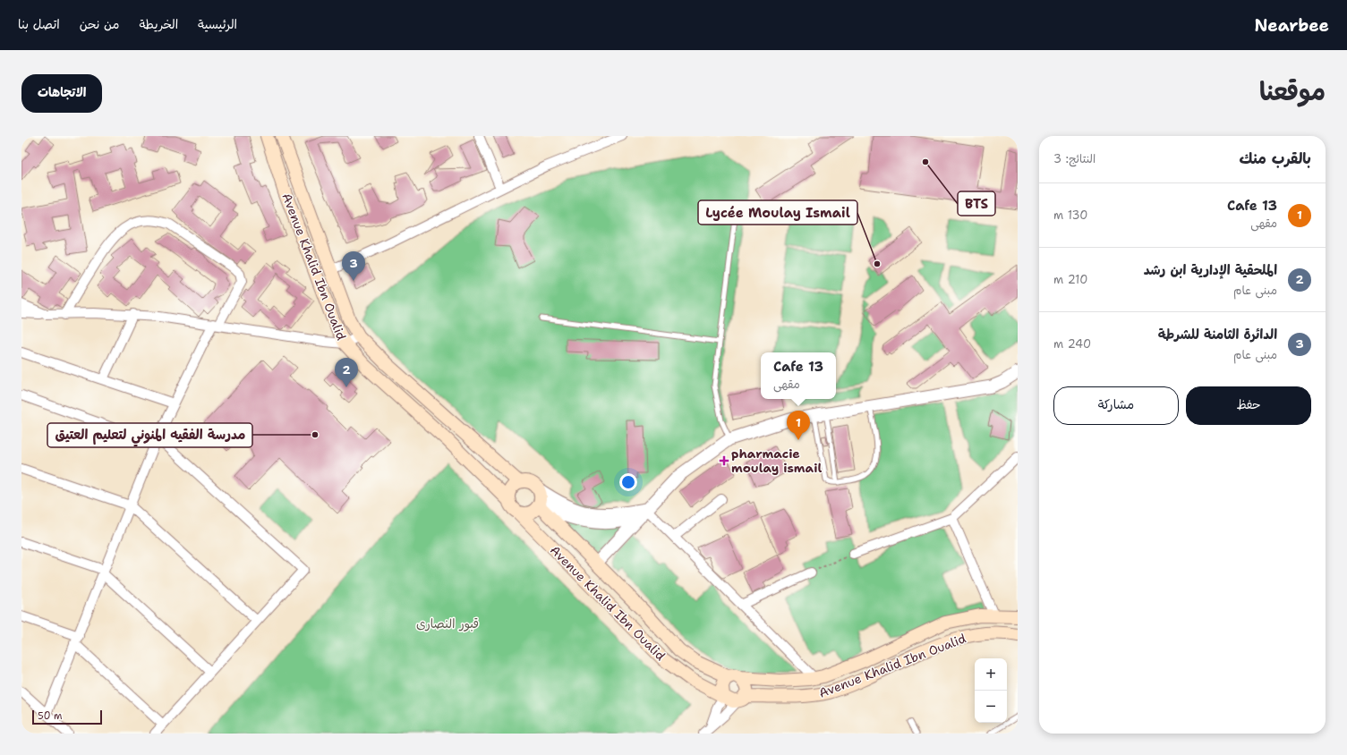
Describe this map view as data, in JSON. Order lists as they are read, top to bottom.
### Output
{
  "streets": {
    "main road": ["Avenue Khalid Ibn Oualid"]
  },
  "parks": ["قبور النصارى"],
  "places": {
    "other": ["BTS", "Lycée Moulay Ismail", "مدرسة الفقيه المنوني لتعليم العتيق"],
    "health": ["pharmacie moulay ismail"]
  },
  "scale_bar": "50 m",
  "page": {
    "header": "Nearbee",
    "nav": [
      "الرئيسية",
      "الخريطة",
      "من نحن",
      "اتصل بنا"
    ],
    "title": "موقعنا",
    "buttons": [
      "الاتجاهات",
      ["حفظ", "مشاركة"]
    ],
    "heading": ["بالقرب منك", "النتائج: 3"],
    "list": [
      {
        "mark": "1",
        "name": "Cafe 13",
        "note": "مقهى",
        "value": "130 m"
      },
      {
        "mark": "2",
        "name": "الملحقية الإدارية ابن رشد",
        "note": "مبنى عام",
        "value": "210 m"
      },
      {
        "mark": "3",
        "name": "الدائرة الثامنة للشرطة",
        "note": "مبنى عام",
        "value": "240 m"
      }
    ],
    "pins": ["3", "2", "1"],
    "popup": ["Cafe 13", "مقهى"],
    "map_buttons": ["+", "−"],
    "scale": "50 m"
  }
}
